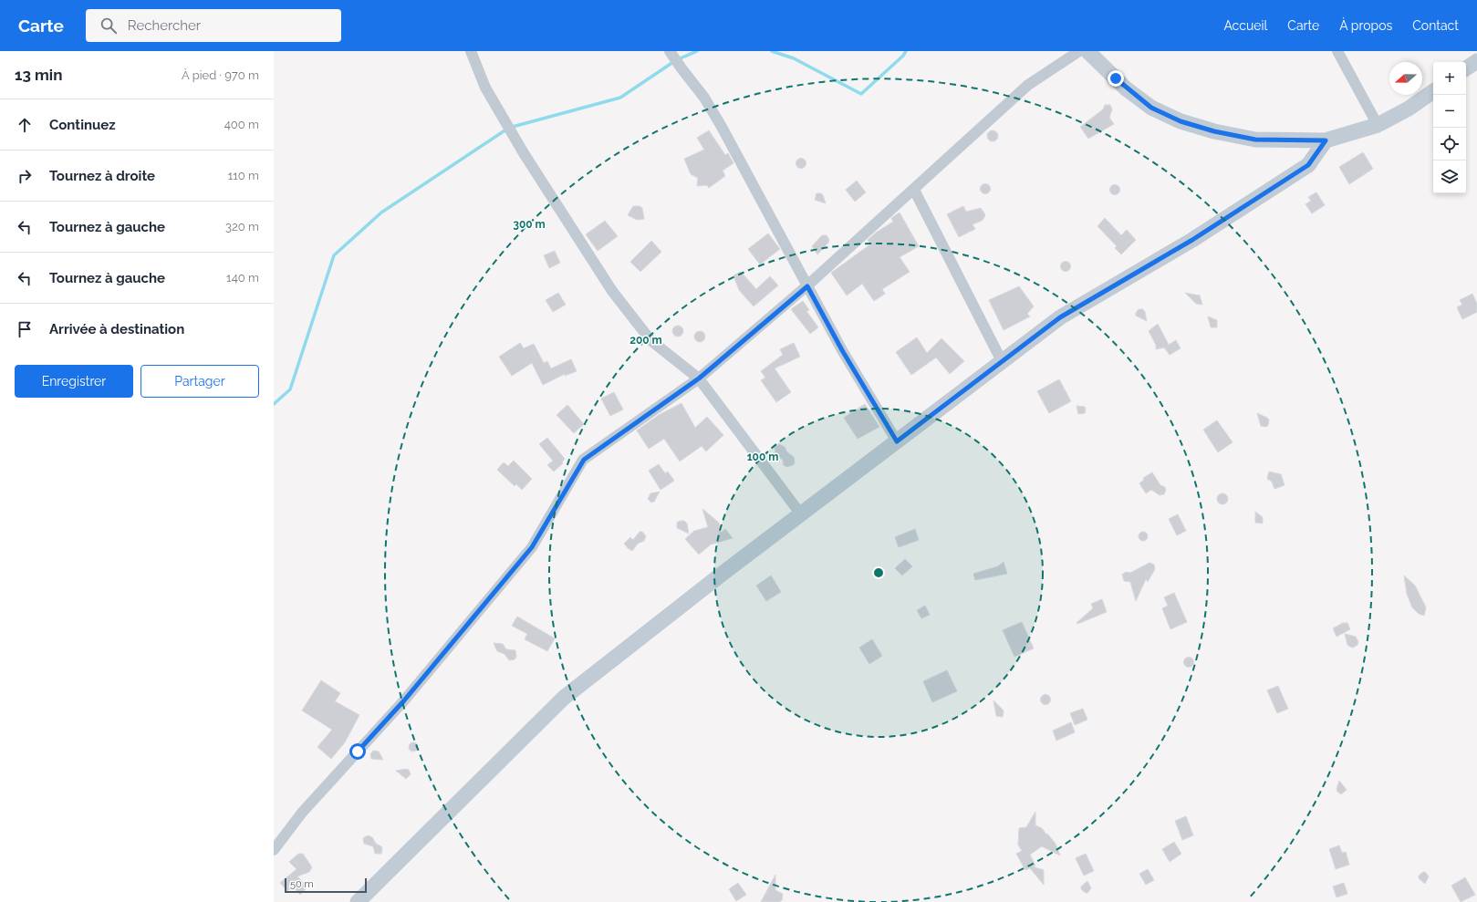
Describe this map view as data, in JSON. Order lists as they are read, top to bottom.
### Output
{
  "scale_bar": "50 m",
  "north": "left",
  "page": {
    "header": "Carte",
    "search": "Rechercher",
    "nav": [
      "Accueil",
      "Carte",
      "À propos",
      "Contact"
    ],
    "heading": ["13 min", "À pied · 970 m"],
    "map_buttons": ["+", "−"],
    "list": [
      ["Continuez", "400 m"],
      ["Tournez à droite", "110 m"],
      ["Tournez à gauche", "320 m"],
      ["Tournez à gauche", "140 m"],
      "Arrivée à destination"
    ],
    "buttons": ["Enregistrer", "Partager"],
    "scale": "50 m"
  },
  "rings": ["300 m", "200 m", "100 m"]
}
